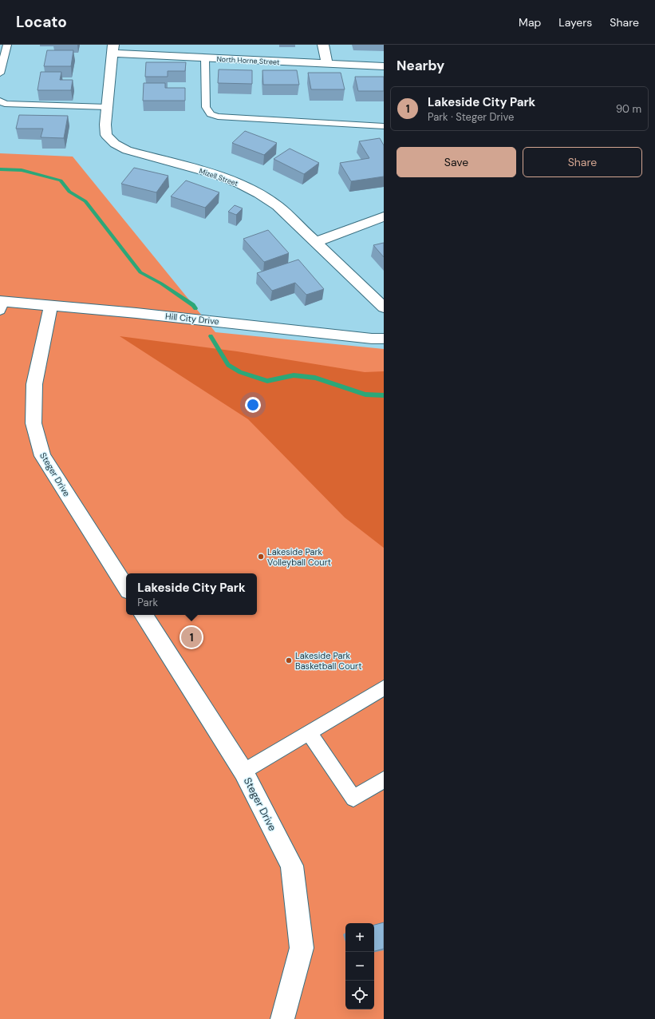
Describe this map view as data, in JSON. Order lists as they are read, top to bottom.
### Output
{
  "streets": {
    "street": [
      "North Horne Street",
      "Mizell Street",
      "Hill City Drive",
      "Steger Drive"
    ]
  },
  "crossings": [
    ["North Horne Street", "Mizell Street"],
    ["Hill City Drive", "Steger Drive"]
  ],
  "places": ["Lakeside Park Volleyball Court", "Lakeside Park Basketball Court"],
  "page": {
    "header": "Locato",
    "nav": ["Map", "Layers", "Share"],
    "heading": "Nearby",
    "list": [
      {
        "mark": "1",
        "name": "Lakeside City Park",
        "note": "Park · Steger Drive",
        "value": "90 m"
      }
    ],
    "buttons": ["Save", "Share"],
    "popup": ["Lakeside City Park", "Park"],
    "pins": "1",
    "map_buttons": ["+", "−"]
  }
}
